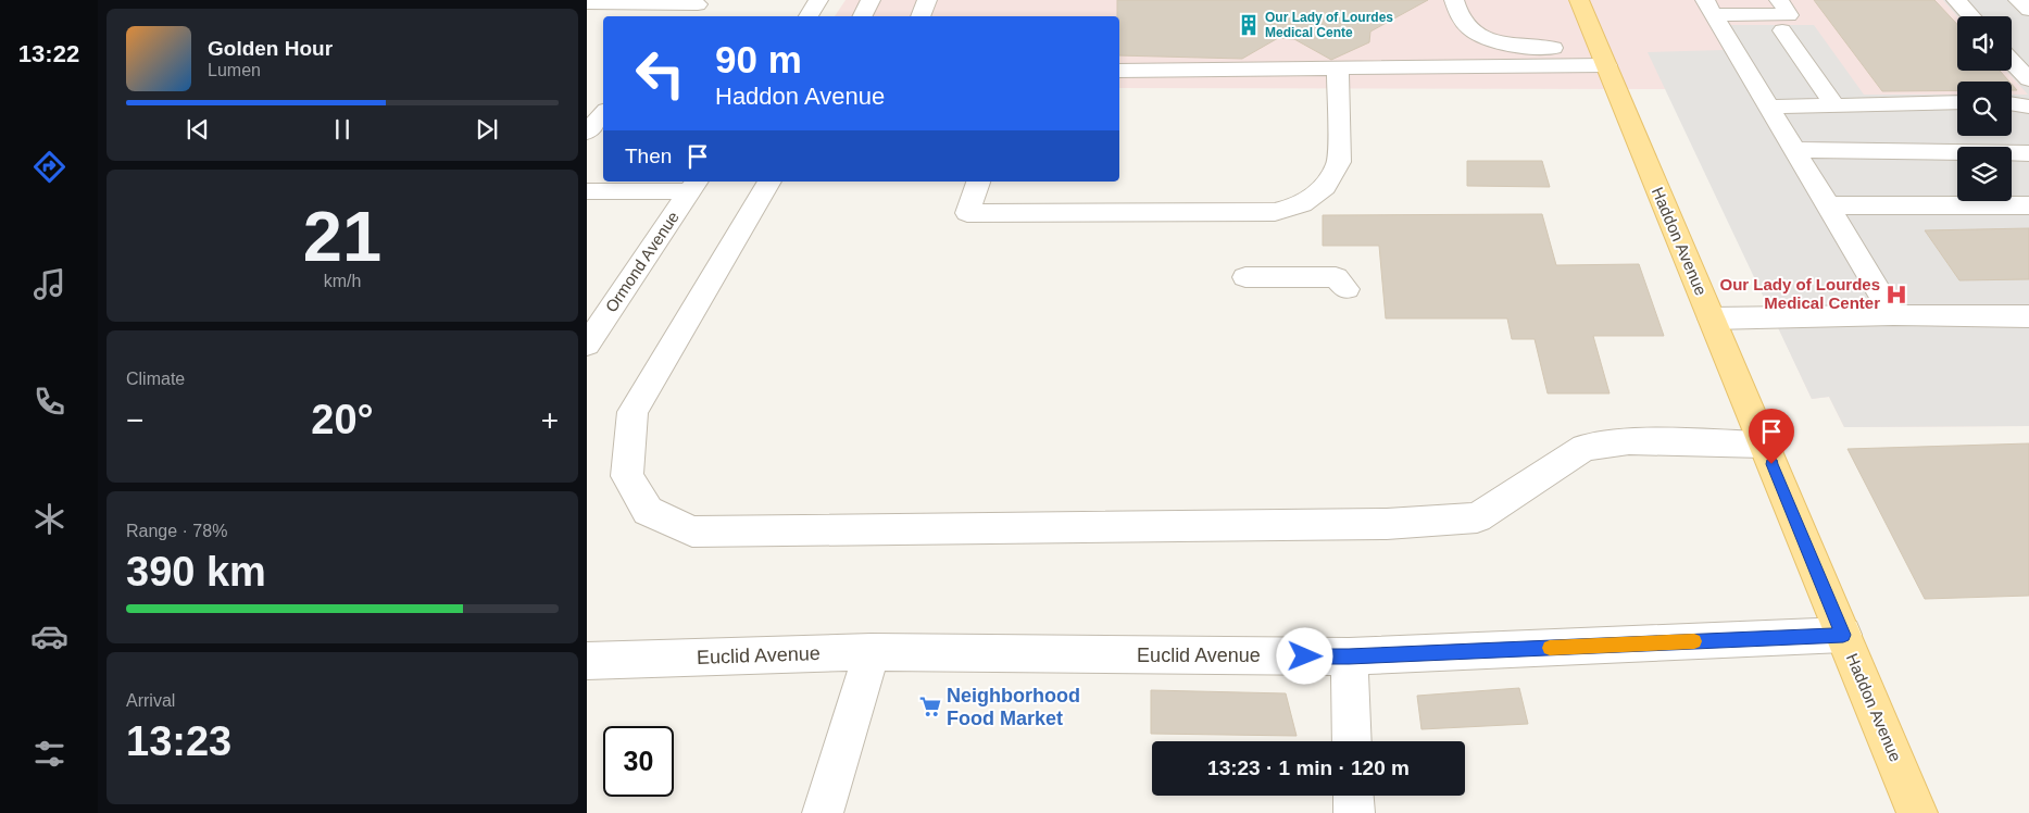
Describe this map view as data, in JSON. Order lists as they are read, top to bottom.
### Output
{
  "streets": {
    "main road": ["Haddon Avenue"],
    "street": ["Ormond Avenue", "Euclid Avenue"]
  },
  "crossings": [
    ["Haddon Avenue", "Euclid Avenue"]
  ],
  "places": {
    "building": ["Our Lady of Lourdes Medical Cente"],
    "hospital": ["Our Lady of Lourdes Medical Center"],
    "supermarket": ["Neighborhood Food Market"]
  },
  "page": {
    "tabs": "13:22",
    "turn": ["90 m", "Haddon Avenue"],
    "song": ["Golden Hour", "Lumen"],
    "then": "Then",
    "tile": [
      ["21", "km/h"],
      "Climate",
      ["Range · 78%", "390 km"],
      ["Arrival", "13:23"]
    ],
    "heat": ["−", "20°", "+"],
    "limit": "30",
    "trip": "13:23 · 1 min · 120 m"
  }
}
